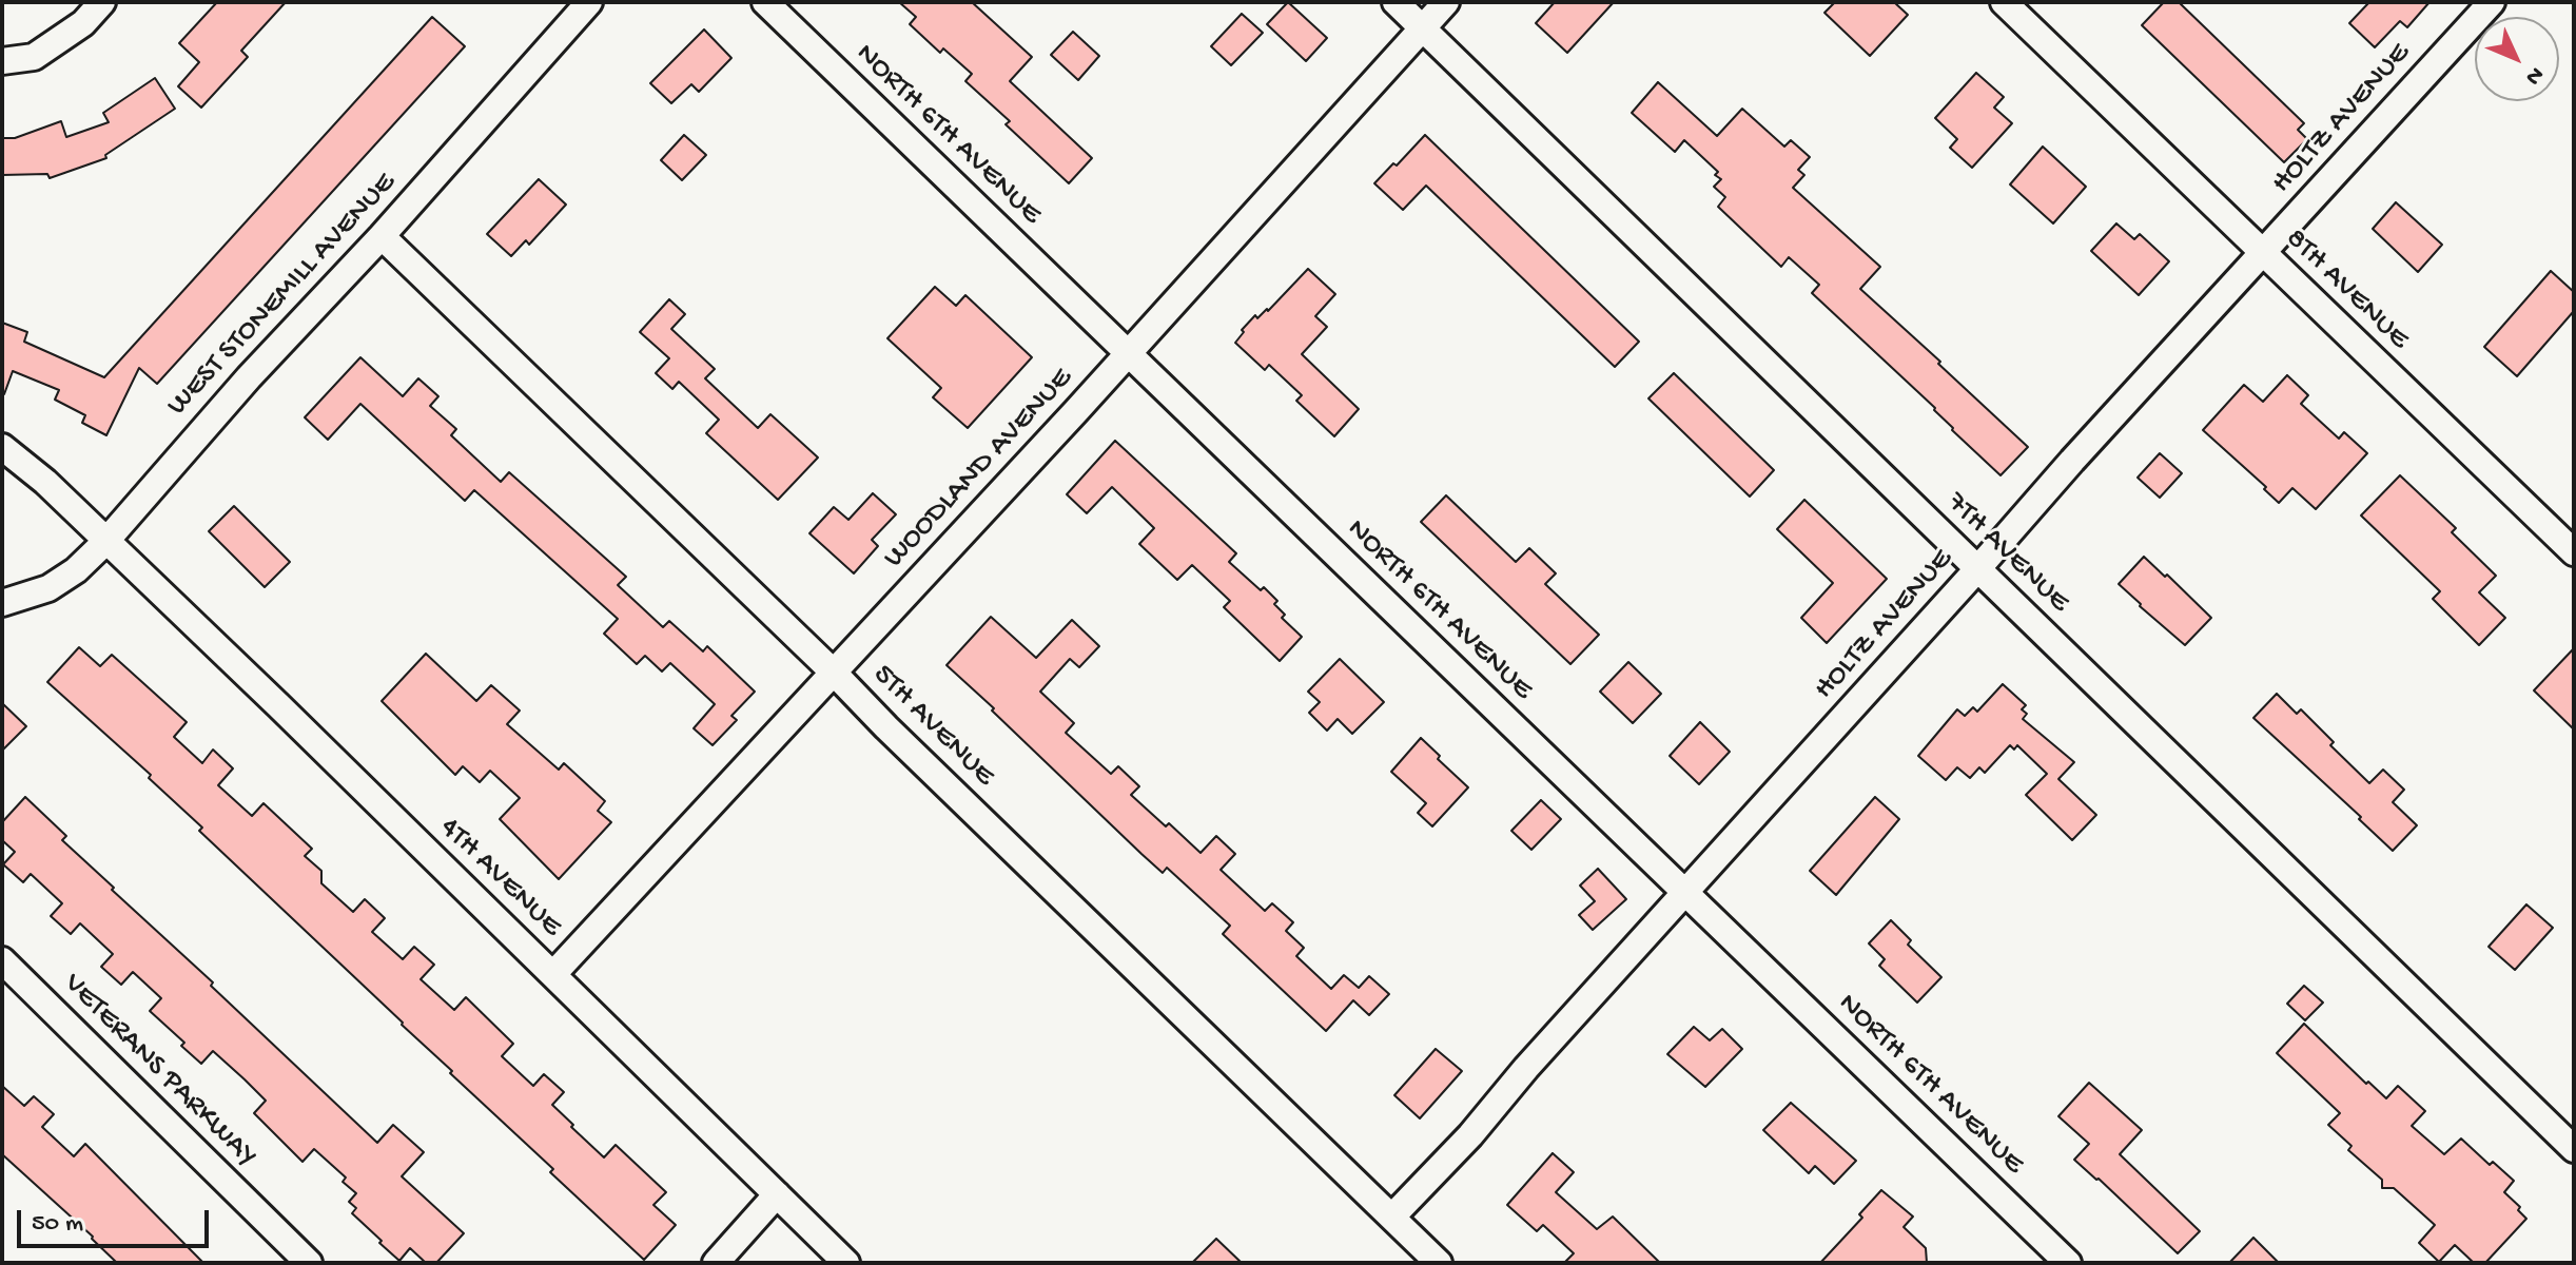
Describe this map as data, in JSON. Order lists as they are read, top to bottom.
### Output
{
  "streets": {
    "street": [
      "HOLTZ AVENUE",
      "NORTH 6TH AVENUE",
      "8TH AVENUE",
      "WEST STONEMILL AVENUE",
      "WOODLAND AVENUE",
      "7TH AVENUE",
      "5TH AVENUE",
      "4TH AVENUE",
      "VETERANS PARKWAY"
    ]
  },
  "crossings": [
    ["HOLTZ AVENUE", "NORTH 6TH AVENUE"],
    ["HOLTZ AVENUE", "8TH AVENUE"],
    ["HOLTZ AVENUE", "7TH AVENUE"],
    ["HOLTZ AVENUE", "5TH AVENUE"],
    ["NORTH 6TH AVENUE", "WOODLAND AVENUE"],
    ["WEST STONEMILL AVENUE", "5TH AVENUE"],
    ["WEST STONEMILL AVENUE", "4TH AVENUE"],
    ["WOODLAND AVENUE", "7TH AVENUE"],
    ["WOODLAND AVENUE", "5TH AVENUE"],
    ["WOODLAND AVENUE", "4TH AVENUE"]
  ],
  "scale_bar": "50 m",
  "north": "bottom right"
}
